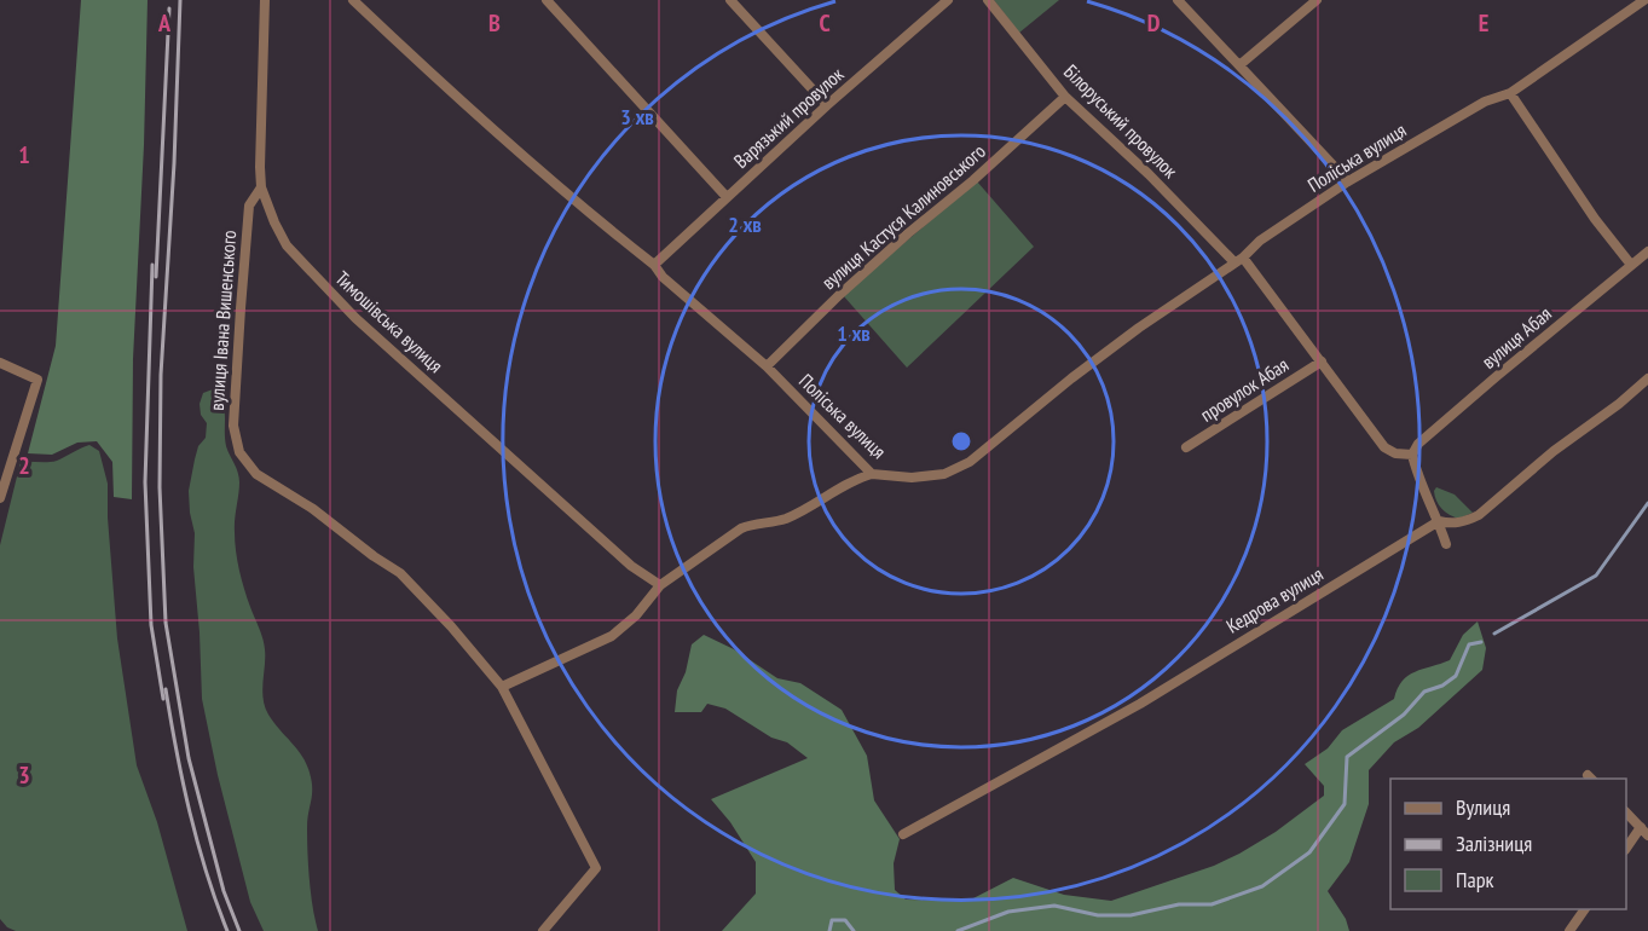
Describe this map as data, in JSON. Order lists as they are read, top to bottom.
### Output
{
  "streets": {
    "street": [
      "Варязький провулок",
      "Білоруський провулок",
      "Поліська вулиця",
      "вулиця Кастуся Калиновського",
      "вулиця Івана Вишенського",
      "Тимошівська вулиця",
      "вулиця Абая",
      "провулок Абая",
      "Кедрова вулиця"
    ]
  },
  "crossings": [
    ["Варязький провулок", "Поліська вулиця"],
    ["Білоруський провулок", "Поліська вулиця"],
    ["Білоруський провулок", "вулиця Кастуся Калиновського"],
    ["Білоруський провулок", "вулиця Абая"],
    ["Білоруський провулок", "провулок Абая"],
    ["Поліська вулиця", "вулиця Кастуся Калиновського"],
    ["вулиця Івана Вишенського", "Тимошівська вулиця"]
  ],
  "legend": ["Вулиця", "Залізниця", "Парк"],
  "grid": {
    "columns": [
      "A",
      "B",
      "C",
      "D",
      "E"
    ],
    "rows": ["1", "2", "3"]
  },
  "rings": ["3 хв", "2 хв", "1 хв"]
}
